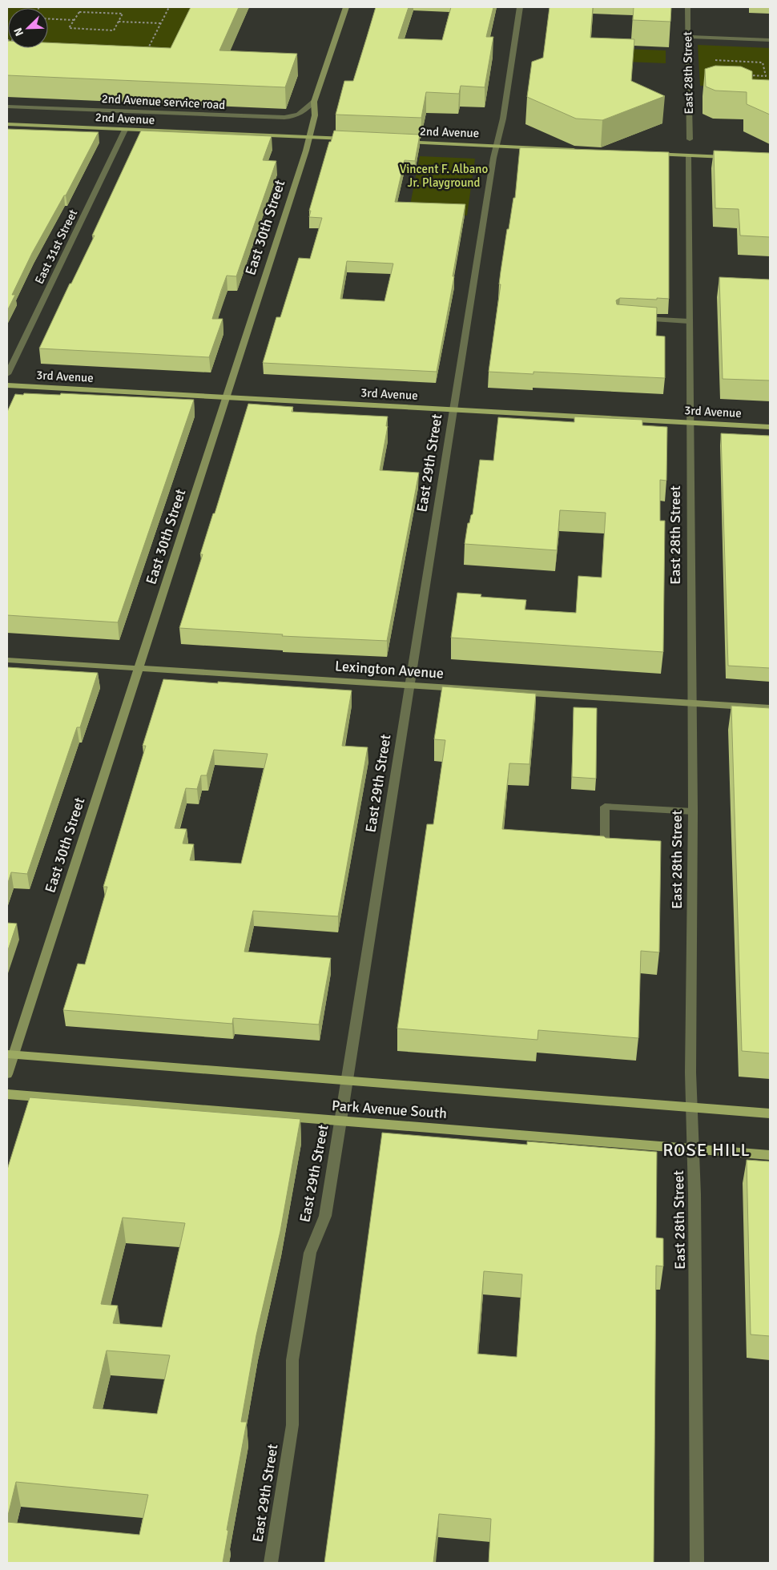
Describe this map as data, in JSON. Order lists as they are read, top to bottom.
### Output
{
  "streets": {
    "main road": ["2nd Avenue", "3rd Avenue", "Park Avenue South"],
    "street": [
      "East 28th Street",
      "2nd Avenue service road",
      "East 30th Street",
      "East 31st Street",
      "East 29th Street",
      "Lexington Avenue"
    ]
  },
  "crossings": [
    ["East 28th Street", "3rd Avenue"],
    ["East 28th Street", "Lexington Avenue"],
    ["East 28th Street", "Park Avenue South"],
    ["2nd Avenue service road", "East 30th Street"],
    ["2nd Avenue", "East 30th Street"],
    ["2nd Avenue", "East 31st Street"],
    ["2nd Avenue", "East 29th Street"],
    ["East 30th Street", "3rd Avenue"],
    ["East 30th Street", "Lexington Avenue"],
    ["East 30th Street", "Park Avenue South"],
    ["3rd Avenue", "East 29th Street"],
    ["East 29th Street", "Lexington Avenue"],
    ["East 29th Street", "Park Avenue South"]
  ],
  "districts": ["ROSE HILL"],
  "parks": ["Vincent F. Albano Jr. Playground"],
  "north": "bottom left"
}
